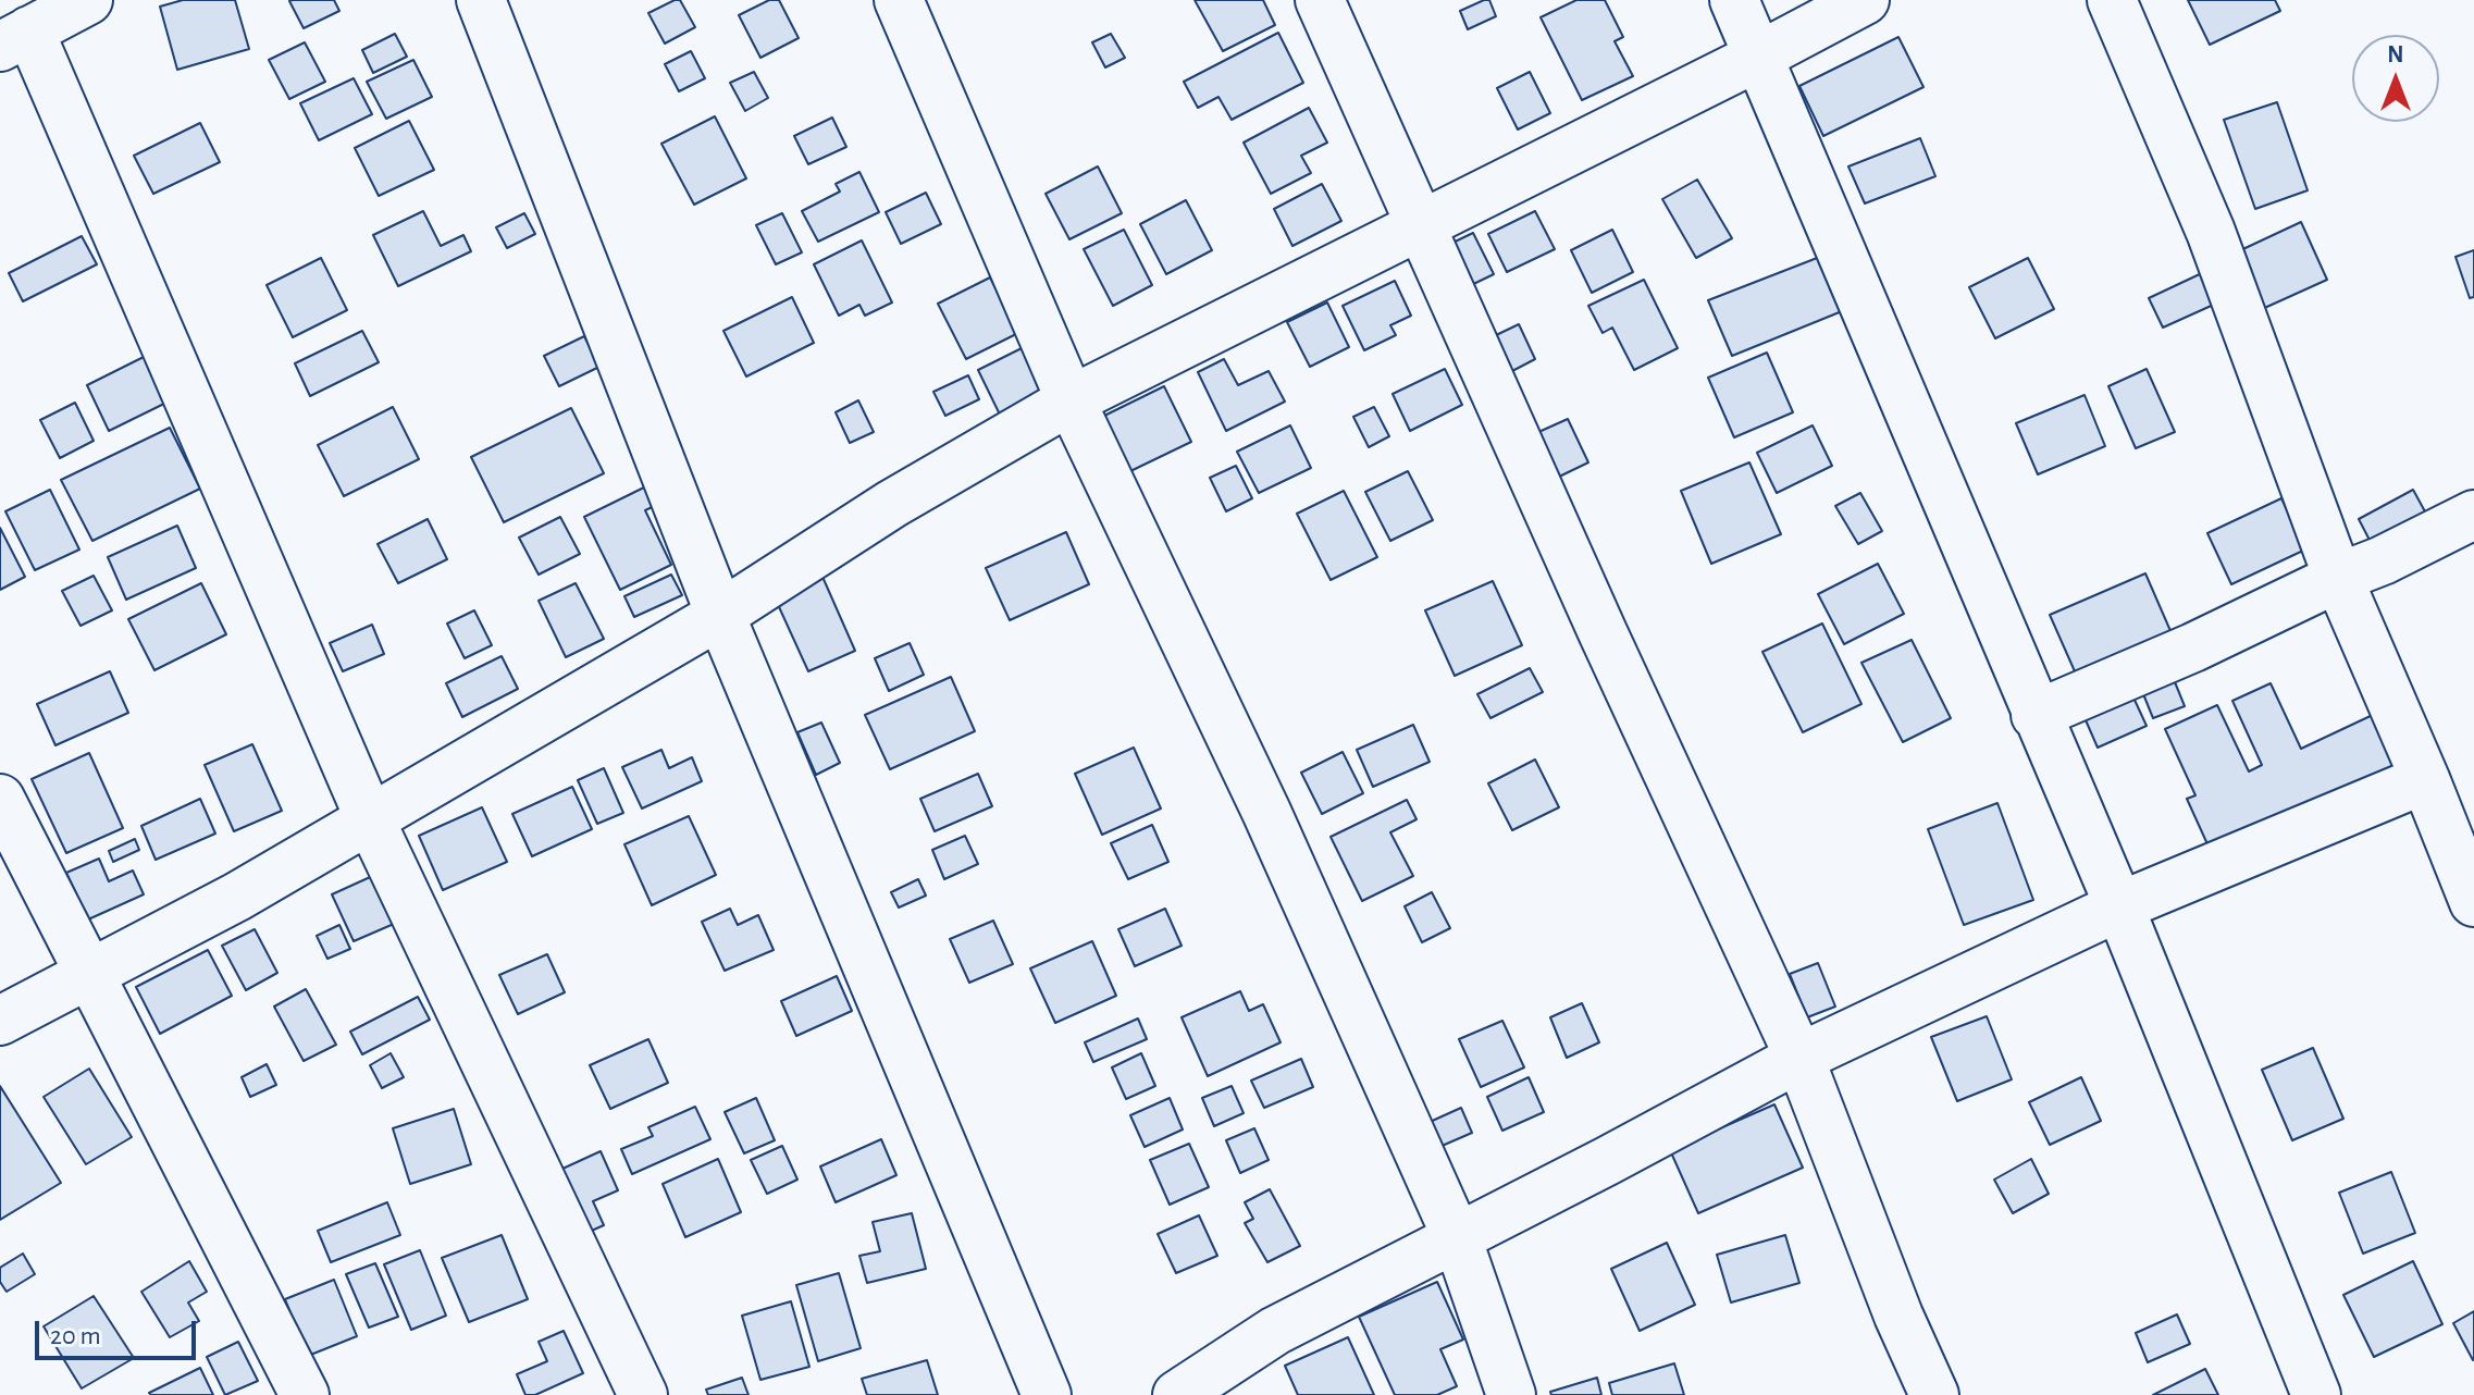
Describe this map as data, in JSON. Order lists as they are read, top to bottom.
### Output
{
  "scale_bar": "20 m",
  "north": "top"
}
